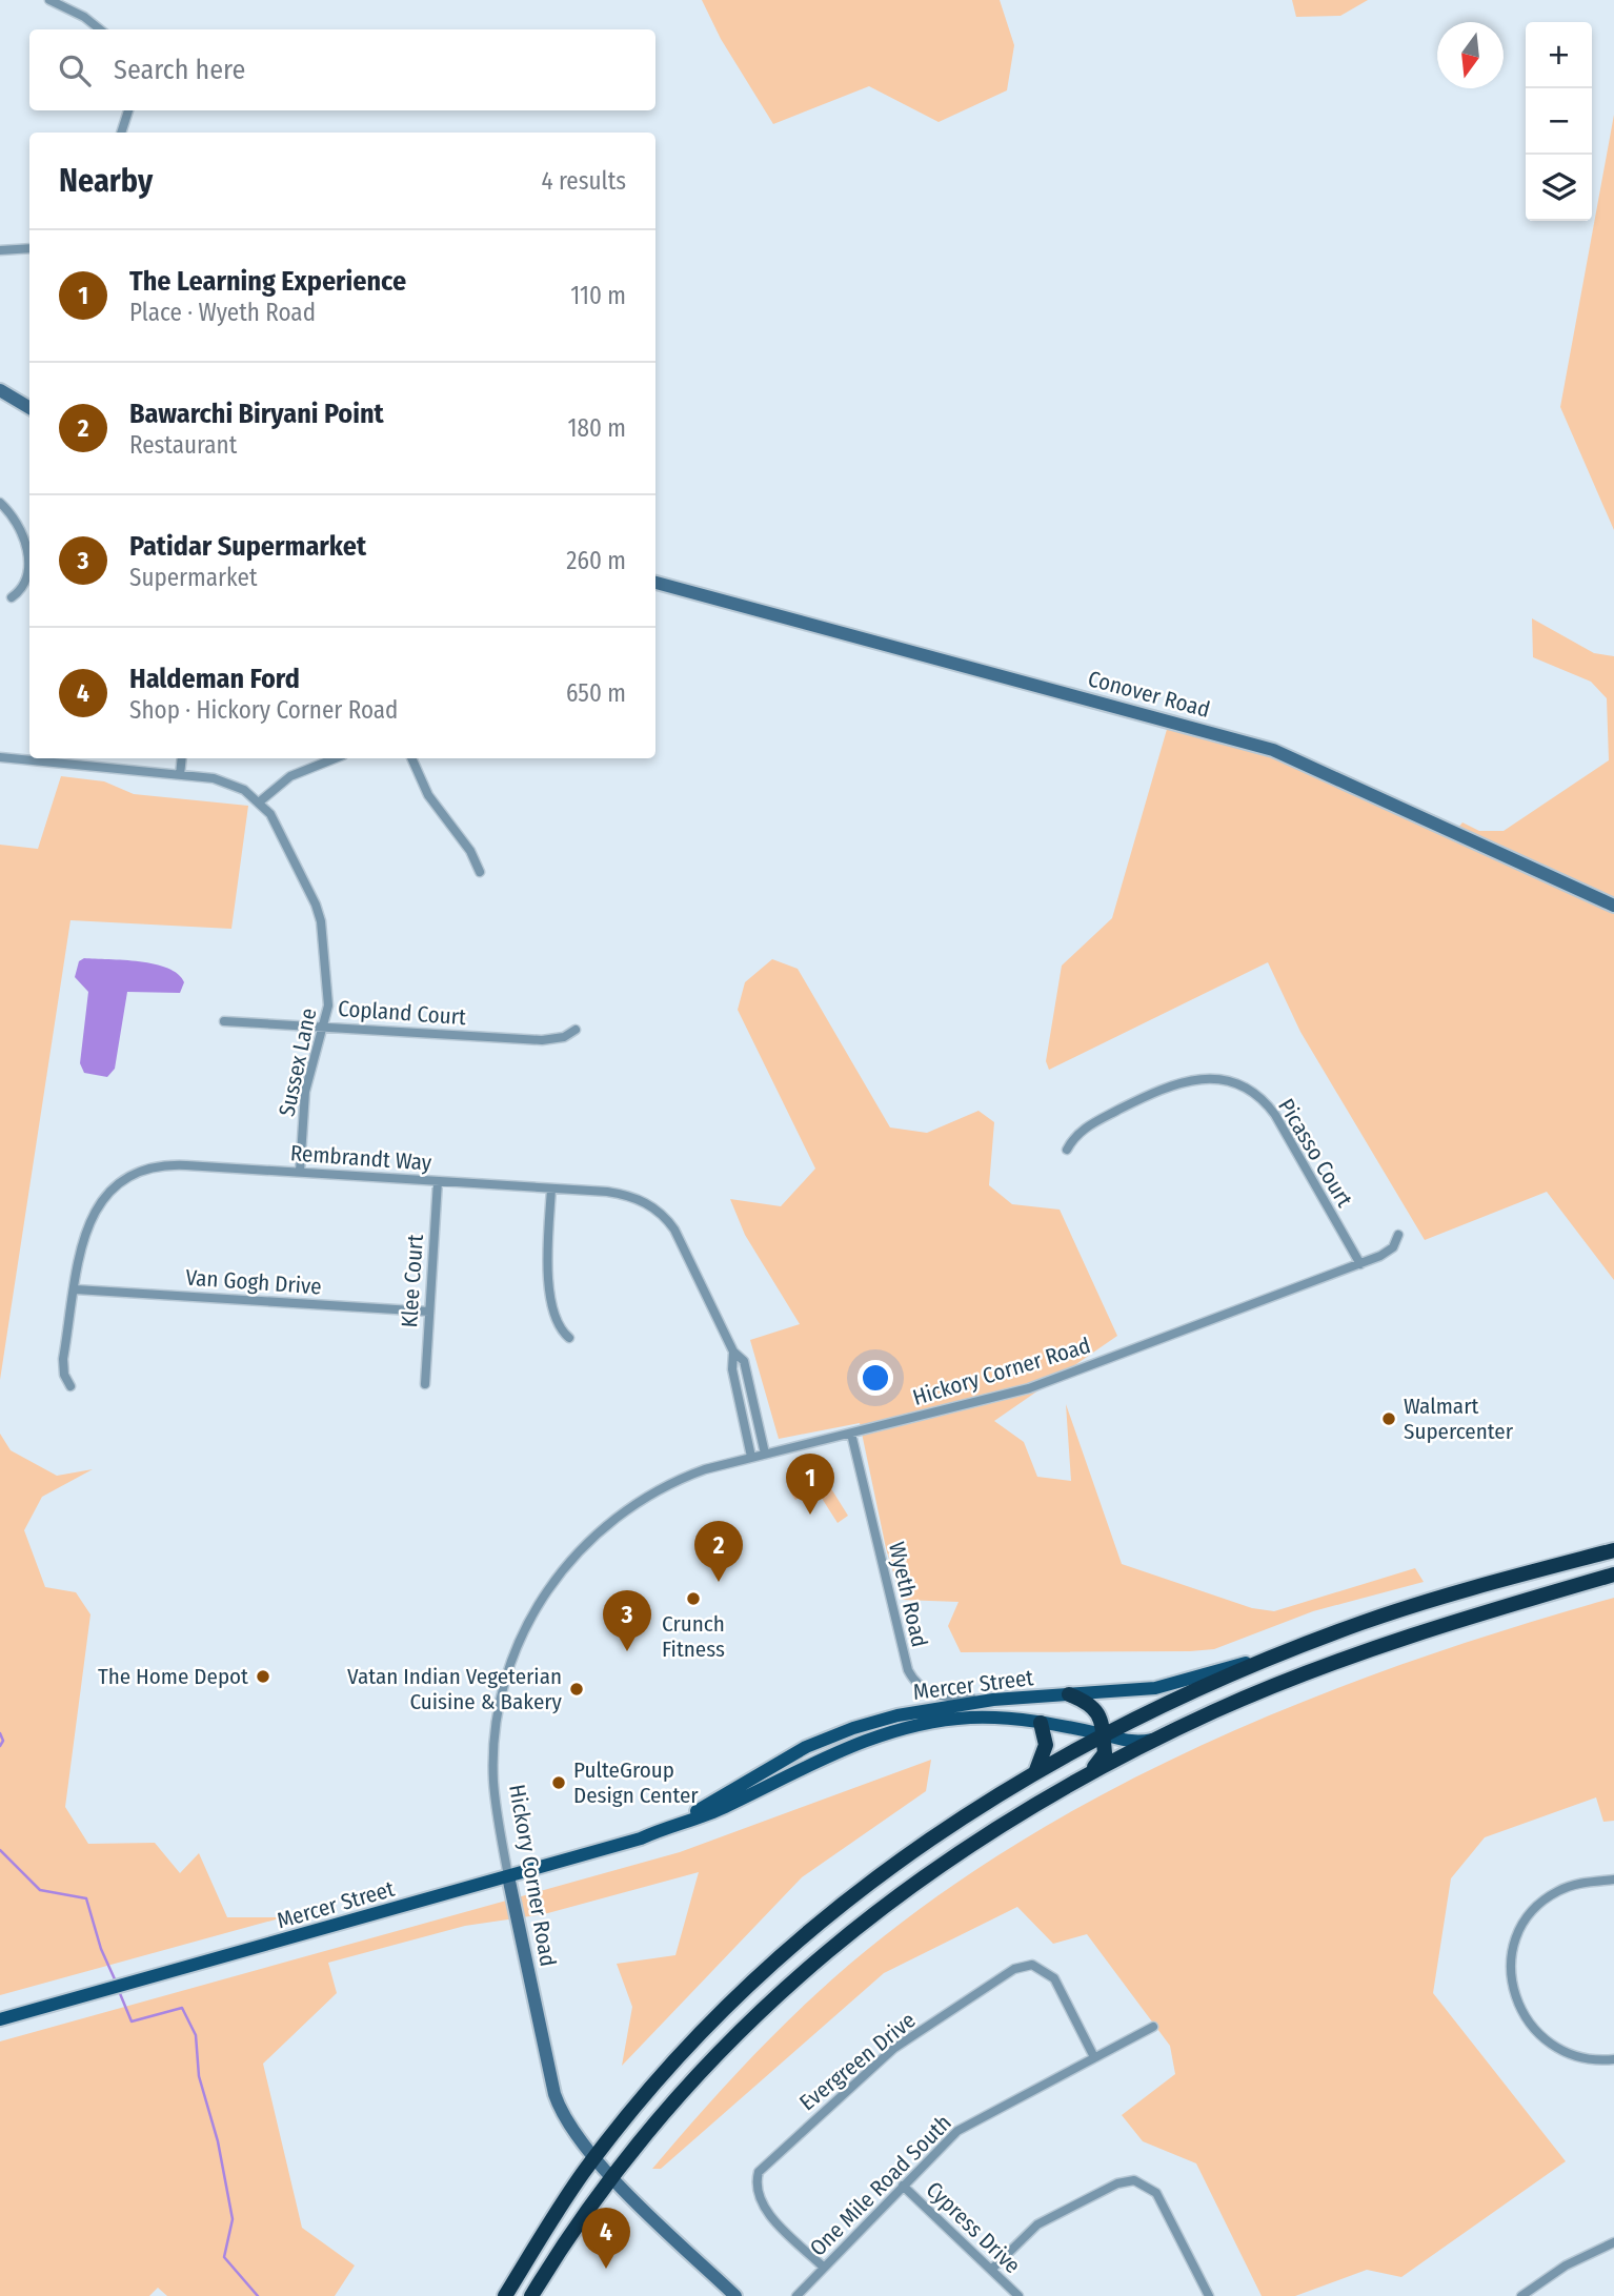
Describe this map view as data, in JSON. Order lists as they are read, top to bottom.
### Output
{
  "streets": {
    "main road": ["Mercer Street"],
    "street": [
      "Conover Road",
      "Copland Court",
      "Sussex Lane",
      "Picasso Court",
      "Rembrandt Way",
      "Klee Court",
      "Van Gogh Drive",
      "Hickory Corner Road",
      "Wyeth Road",
      "Evergreen Drive",
      "One Mile Road South",
      "Cypress Drive"
    ]
  },
  "crossings": [
    ["Copland Court", "Sussex Lane"],
    ["Sussex Lane", "Rembrandt Way"],
    ["Picasso Court", "Hickory Corner Road"],
    ["Rembrandt Way", "Klee Court"],
    ["Rembrandt Way", "Van Gogh Drive"],
    ["Rembrandt Way", "Hickory Corner Road"],
    ["Klee Court", "Van Gogh Drive"],
    ["Hickory Corner Road", "Wyeth Road"],
    ["Hickory Corner Road", "Mercer Street"],
    ["Wyeth Road", "Mercer Street"],
    ["Evergreen Drive", "One Mile Road South"],
    ["One Mile Road South", "Cypress Drive"]
  ],
  "places": [
    "Walmart Supercenter",
    "Crunch Fitness",
    "The Home Depot",
    "Vatan Indian Vegeterian Cuisine & Bakery",
    "PulteGroup Design Center"
  ],
  "north": "bottom",
  "page": {
    "map_buttons": ["+", "−"],
    "search": "Search here",
    "heading": ["Nearby", "4 results"],
    "list": [
      {
        "mark": "1",
        "name": "The Learning Experience",
        "note": "Place · Wyeth Road",
        "value": "110 m"
      },
      {
        "mark": "2",
        "name": "Bawarchi Biryani Point",
        "note": "Restaurant",
        "value": "180 m"
      },
      {
        "mark": "3",
        "name": "Patidar Supermarket",
        "note": "Supermarket",
        "value": "260 m"
      },
      {
        "mark": "4",
        "name": "Haldeman Ford",
        "note": "Shop · Hickory Corner Road",
        "value": "650 m"
      }
    ],
    "pins": [
      "1",
      "2",
      "3",
      "4"
    ]
  }
}
